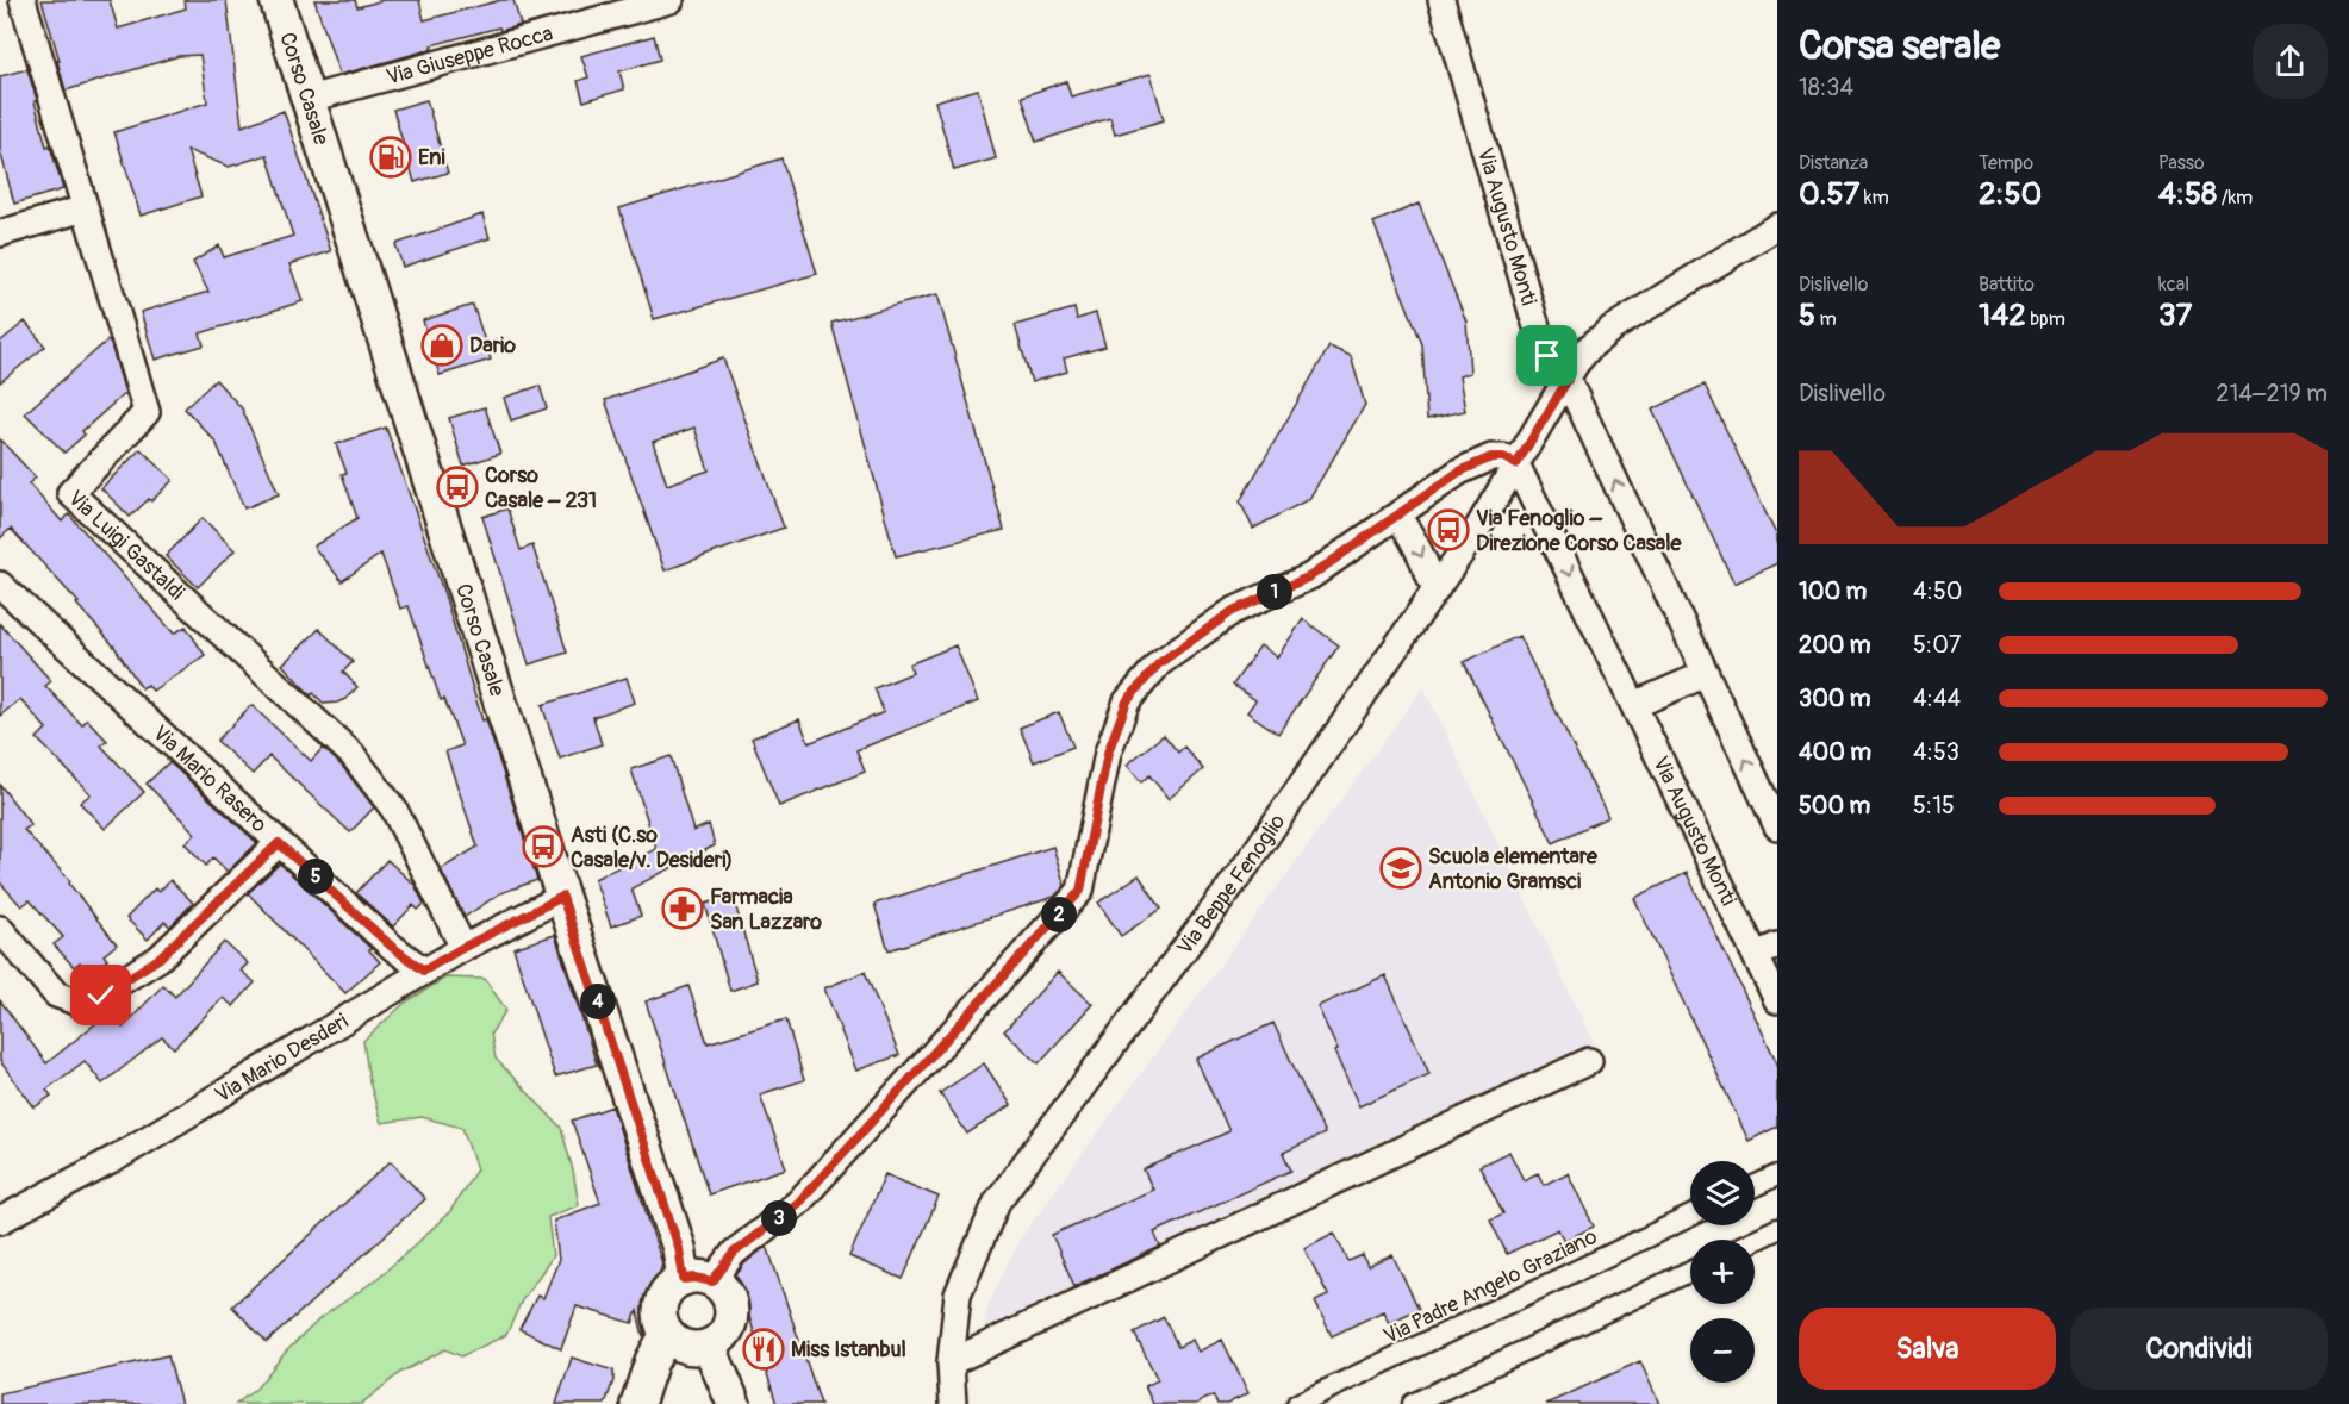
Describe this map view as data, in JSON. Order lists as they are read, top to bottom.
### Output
{
  "streets": {
    "street": [
      "Via Giuseppe Rocca",
      "Corso Casale",
      "Via Augusto Monti",
      "Via Luigi Gastaldi",
      "Via Mario Rasero",
      "Via Beppe Fenoglio",
      "Via Mario Desderi",
      "Via Padre Angelo Graziano"
    ]
  },
  "crossings": [
    ["Via Giuseppe Rocca", "Corso Casale"],
    ["Corso Casale", "Via Mario Desderi"],
    ["Via Augusto Monti", "Via Beppe Fenoglio"],
    ["Via Luigi Gastaldi", "Via Mario Desderi"],
    ["Via Mario Rasero", "Via Mario Desderi"]
  ],
  "places": {
    "fuel station": ["Eni"],
    "shop": ["Dario"],
    "bus stop": ["Corso Casale – 231", "Via Fenoglio – Direzione Corso Casale", "Asti (C.so Casale/v. Desideri)"],
    "school or university": ["Scuola elementare Antonio Gramsci"],
    "pharmacy": ["Farmacia San Lazzaro"],
    "restaurant": ["Miss Istanbul"]
  },
  "page": {
    "heading": ["Corsa serale", "18:34"],
    "stats": [
      ["Distanza", "0.57 km"],
      ["Tempo", "2:50"],
      ["Passo", "4:58 /km"],
      ["Dislivello", "5 m"],
      ["Battito", "142 bpm"],
      ["kcal", "37"]
    ],
    "chart": ["Dislivello", "214–219 m"],
    "list": [
      {
        "name": "100 m",
        "note": "4:50"
      },
      {
        "name": "200 m",
        "note": "5:07"
      },
      {
        "name": "300 m",
        "note": "4:44"
      },
      {
        "name": "400 m",
        "note": "4:53"
      },
      {
        "name": "500 m",
        "note": "5:15"
      }
    ],
    "pins": [
      "1",
      "5",
      "2",
      "4",
      "3"
    ],
    "map_buttons": ["+", "−"],
    "buttons": ["Salva", "Condividi"]
  }
}
